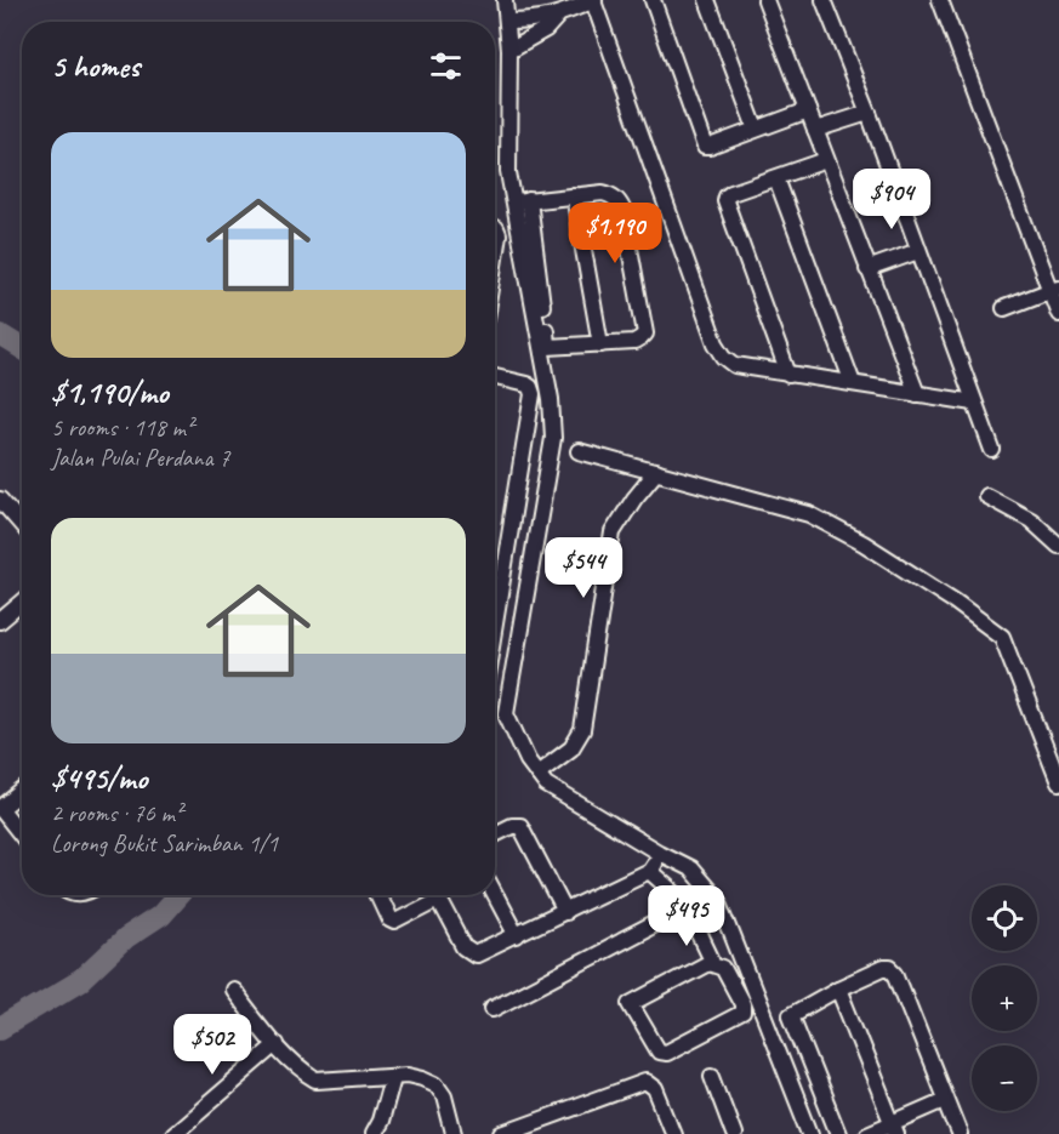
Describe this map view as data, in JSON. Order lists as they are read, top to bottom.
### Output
{
  "page": {
    "heading": "5 homes",
    "list": [
      {
        "name": "$1,190/mo",
        "note": "5 rooms · 118 m² · Jalan Pulai Perdana 7"
      },
      {
        "name": "$495/mo",
        "note": "2 rooms · 76 m² · Lorong Bukit Sarimban 1/1"
      }
    ],
    "price": [
      "$904",
      "$1,190",
      "$544",
      "$495",
      "$502"
    ],
    "map_buttons": ["+", "−"]
  }
}
